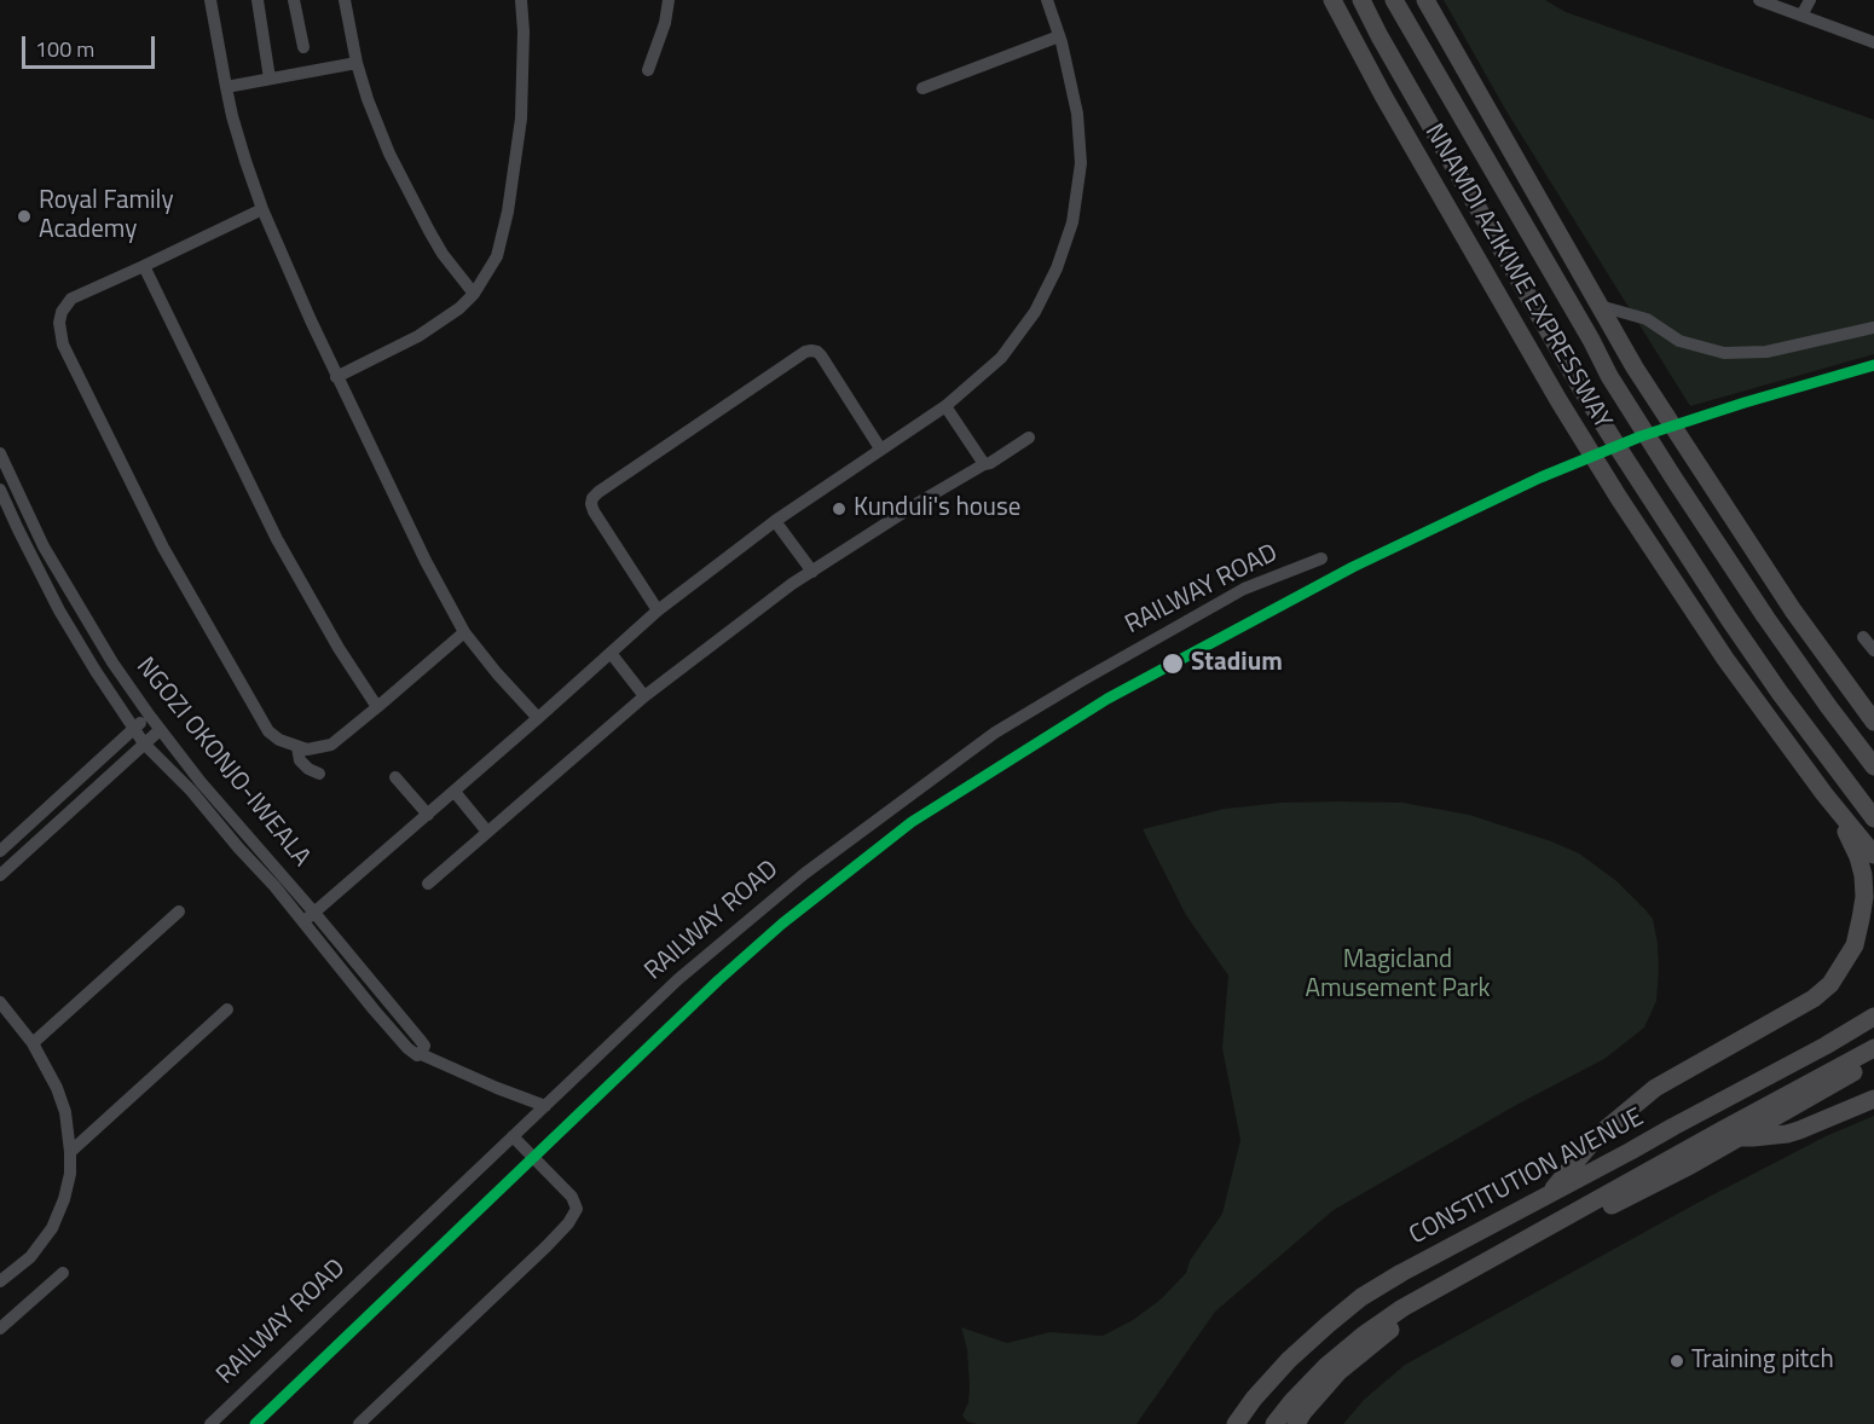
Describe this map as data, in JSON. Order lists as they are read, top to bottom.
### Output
{
  "streets": {
    "highway": ["NNAMDI AZIKIWE EXPRESSWAY", "CONSTITUTION AVENUE"],
    "street": ["RAILWAY ROAD", "NGOZI OKONJO-IWEALA"]
  },
  "parks": ["Magicland Amusement Park"],
  "places": [
    "Royal Family Academy",
    "Kunduli's house",
    "Stadium",
    "Training pitch"
  ],
  "scale_bar": "100 m"
}
